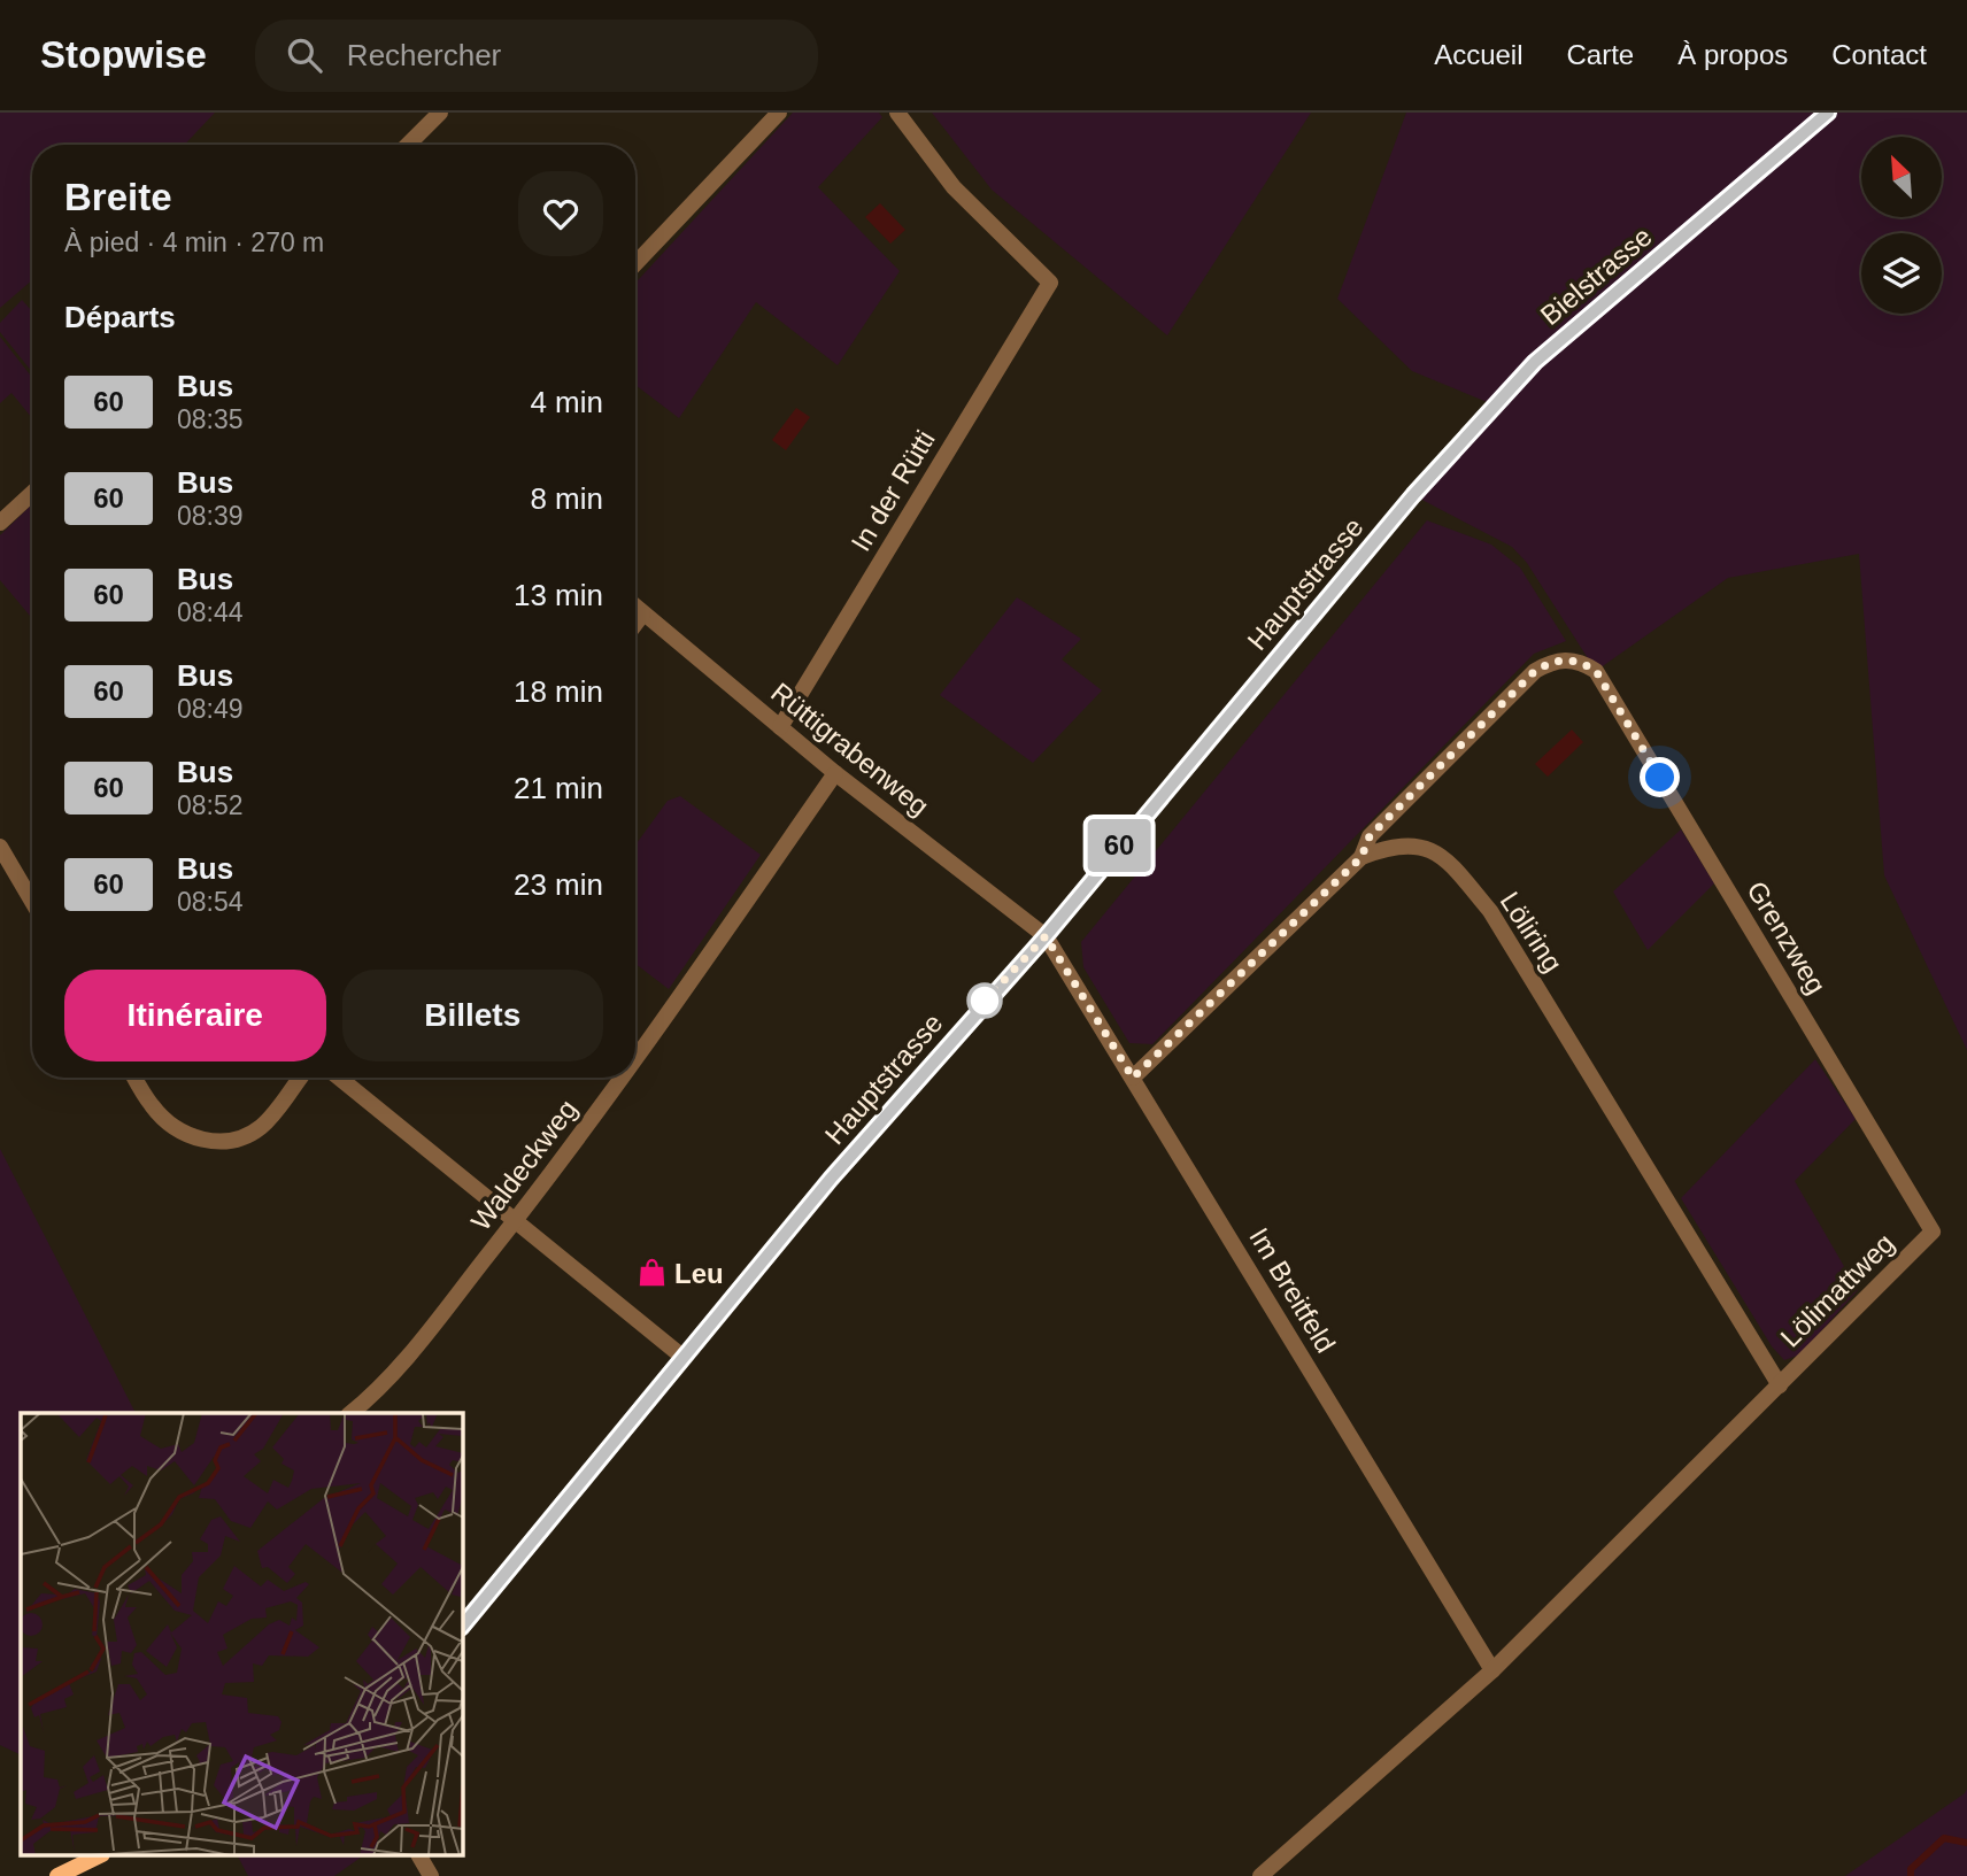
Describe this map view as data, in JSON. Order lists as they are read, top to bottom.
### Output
{
  "streets": {
    "main road": ["Bielstrasse", "Hauptstrasse"],
    "street": [
      "In der Rütti",
      "Rüttigrabenweg",
      "Löliring",
      "Grenzweg",
      "Waldeckweg",
      "Im Breitfeld",
      "Lölimattweg"
    ]
  },
  "crossings": [
    ["Bielstrasse", "Hauptstrasse"],
    ["In der Rütti", "Rüttigrabenweg"],
    ["Hauptstrasse", "Rüttigrabenweg"],
    ["Hauptstrasse", "Im Breitfeld"],
    ["Rüttigrabenweg", "Waldeckweg"],
    ["Rüttigrabenweg", "Im Breitfeld"],
    ["Löliring", "Grenzweg"],
    ["Löliring", "Im Breitfeld"],
    ["Löliring", "Lölimattweg"],
    ["Grenzweg", "Lölimattweg"],
    ["Im Breitfeld", "Lölimattweg"]
  ],
  "places": {
    "shop": ["Leu"]
  },
  "lines": ["bus line 60"],
  "north": "top left",
  "page": {
    "header": "Stopwise",
    "search": "Rechercher",
    "nav": [
      "Accueil",
      "Carte",
      "À propos",
      "Contact"
    ],
    "on_map": "60",
    "heading": [
      ["Breite", "À pied · 4 min · 270 m"],
      "Départs"
    ],
    "list": [
      {
        "mark": "60",
        "name": "Bus",
        "note": "08:35",
        "value": "4 min"
      },
      {
        "mark": "60",
        "name": "Bus",
        "note": "08:39",
        "value": "8 min"
      },
      {
        "mark": "60",
        "name": "Bus",
        "note": "08:44",
        "value": "13 min"
      },
      {
        "mark": "60",
        "name": "Bus",
        "note": "08:49",
        "value": "18 min"
      },
      {
        "mark": "60",
        "name": "Bus",
        "note": "08:52",
        "value": "21 min"
      },
      {
        "mark": "60",
        "name": "Bus",
        "note": "08:54",
        "value": "23 min"
      }
    ],
    "buttons": ["Itinéraire", "Billets"]
  }
}
